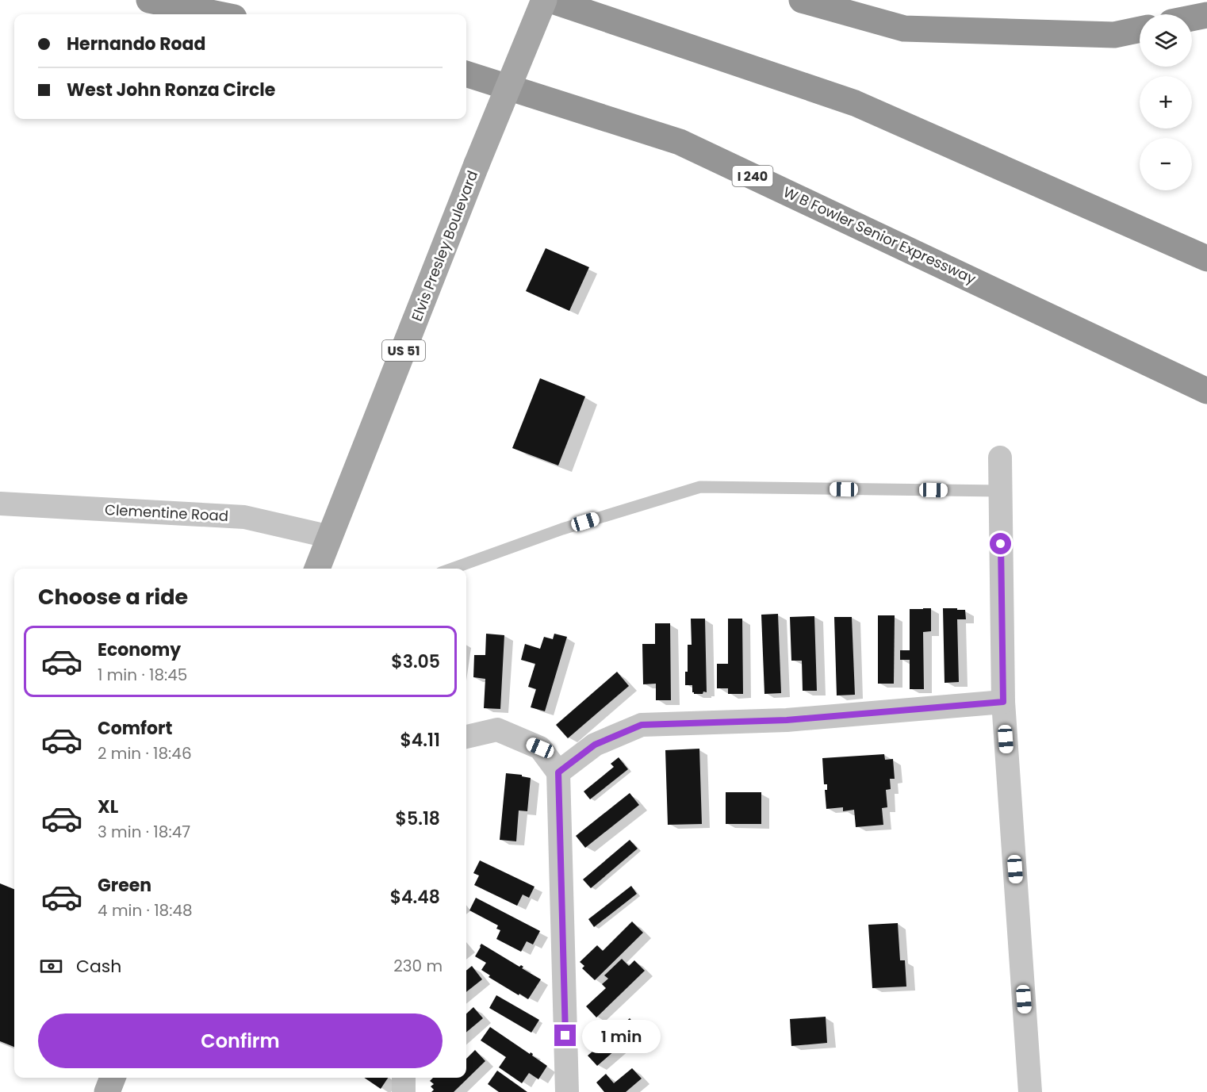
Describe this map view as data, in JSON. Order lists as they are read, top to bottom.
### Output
{
  "streets": {
    "highway": ["I 240", "W B Fowler Senior Expressway"],
    "main road": ["Elvis Presley Boulevard", "US 51"],
    "street": ["Clementine Road"]
  },
  "crossings": [
    ["Elvis Presley Boulevard", "Clementine Road"]
  ],
  "page": {
    "map_buttons": ["+", "−"],
    "banner": ["Hernando Road", "West John Ronza Circle"],
    "heading": "Choose a ride",
    "list": [
      {
        "name": "Economy",
        "note": "1 min · 18:45",
        "value": "$3.05"
      },
      {
        "name": "Comfort",
        "note": "2 min · 18:46",
        "value": "$4.11"
      },
      {
        "name": "XL",
        "note": "3 min · 18:47",
        "value": "$5.18"
      },
      {
        "name": "Green",
        "note": "4 min · 18:48",
        "value": "$4.48"
      }
    ],
    "pay": ["Cash", "230 m"],
    "buttons": "Confirm",
    "bubble": "1 min"
  }
}
